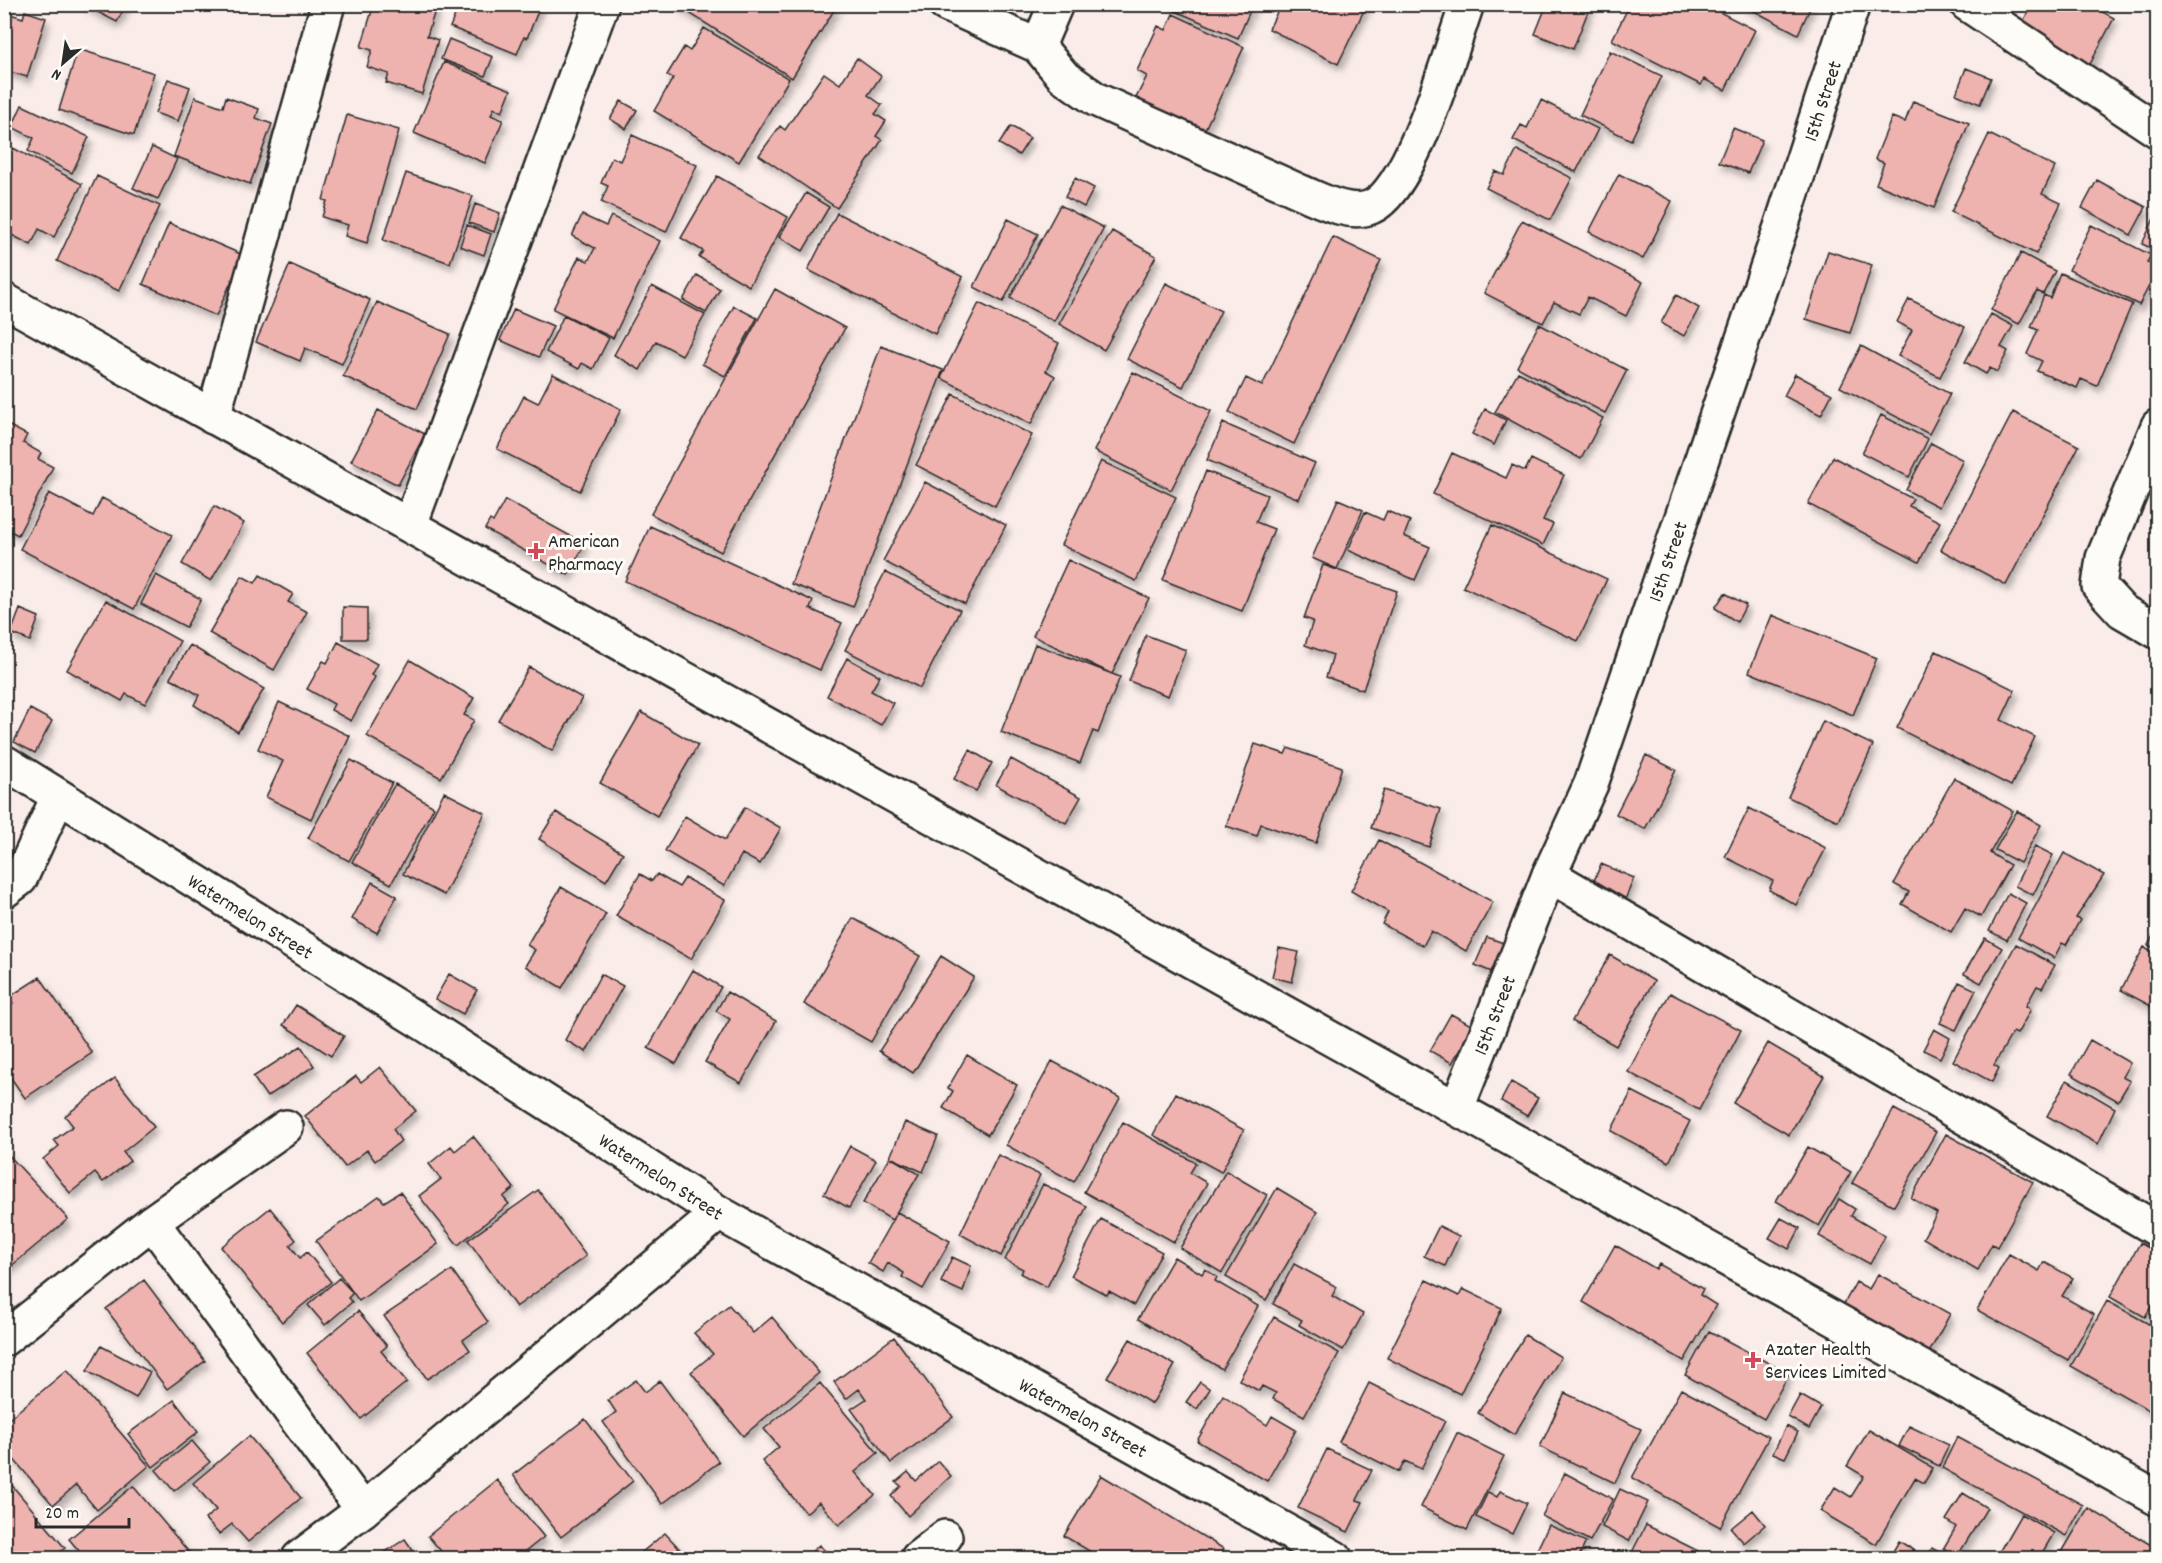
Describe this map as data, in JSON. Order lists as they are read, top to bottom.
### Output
{
  "streets": {
    "street": ["15th Street", "Watermelon Street"]
  },
  "places": {
    "health": ["American Pharmacy", "Azater Health Services Limited"]
  },
  "scale_bar": "20 m",
  "north": "bottom left"
}
